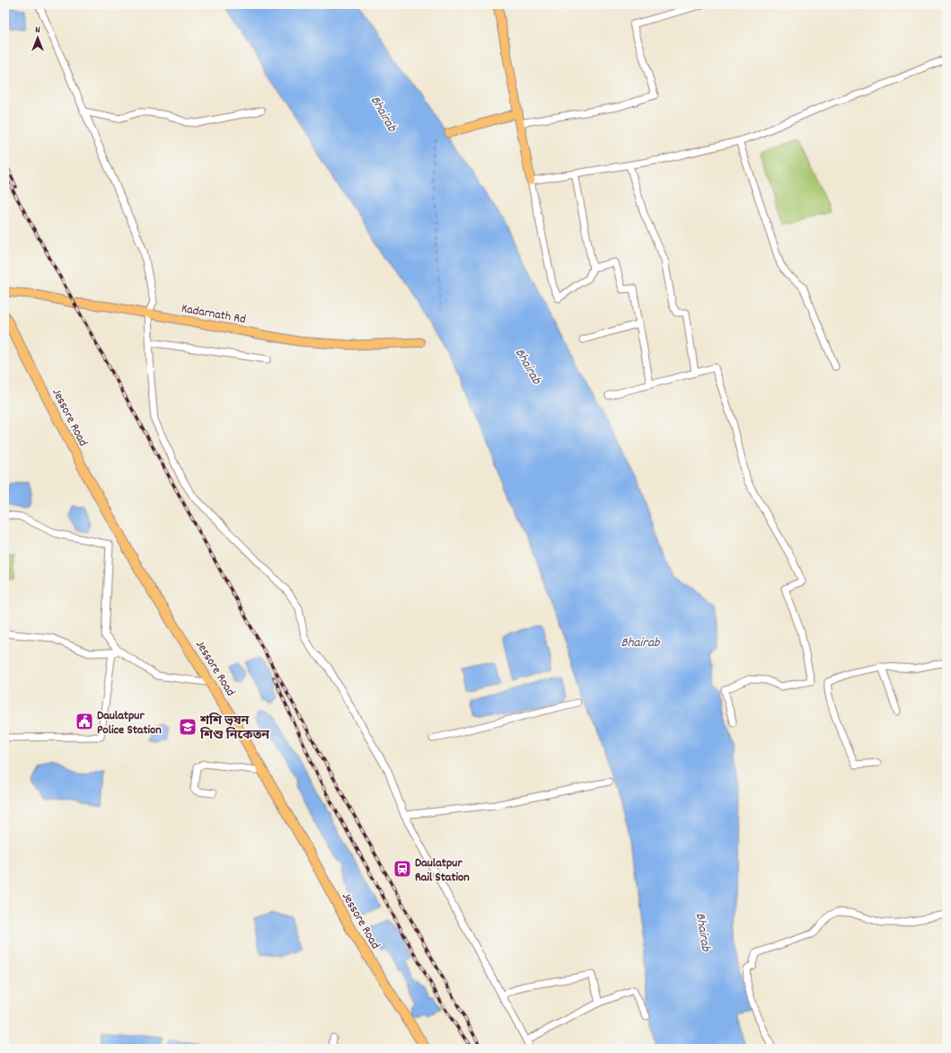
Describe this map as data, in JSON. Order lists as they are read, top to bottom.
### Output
{
  "streets": {
    "highway": ["Jessore Road"],
    "main road": ["Kadarnath Rd"]
  },
  "water": ["Bhairab"],
  "places": {
    "public building": ["Daulatpur Police Station"],
    "school or university": ["শশি ভূষন শিশু নিকেতন"],
    "station": ["Daulatpur Rail Station"]
  },
  "north": "top"
}
